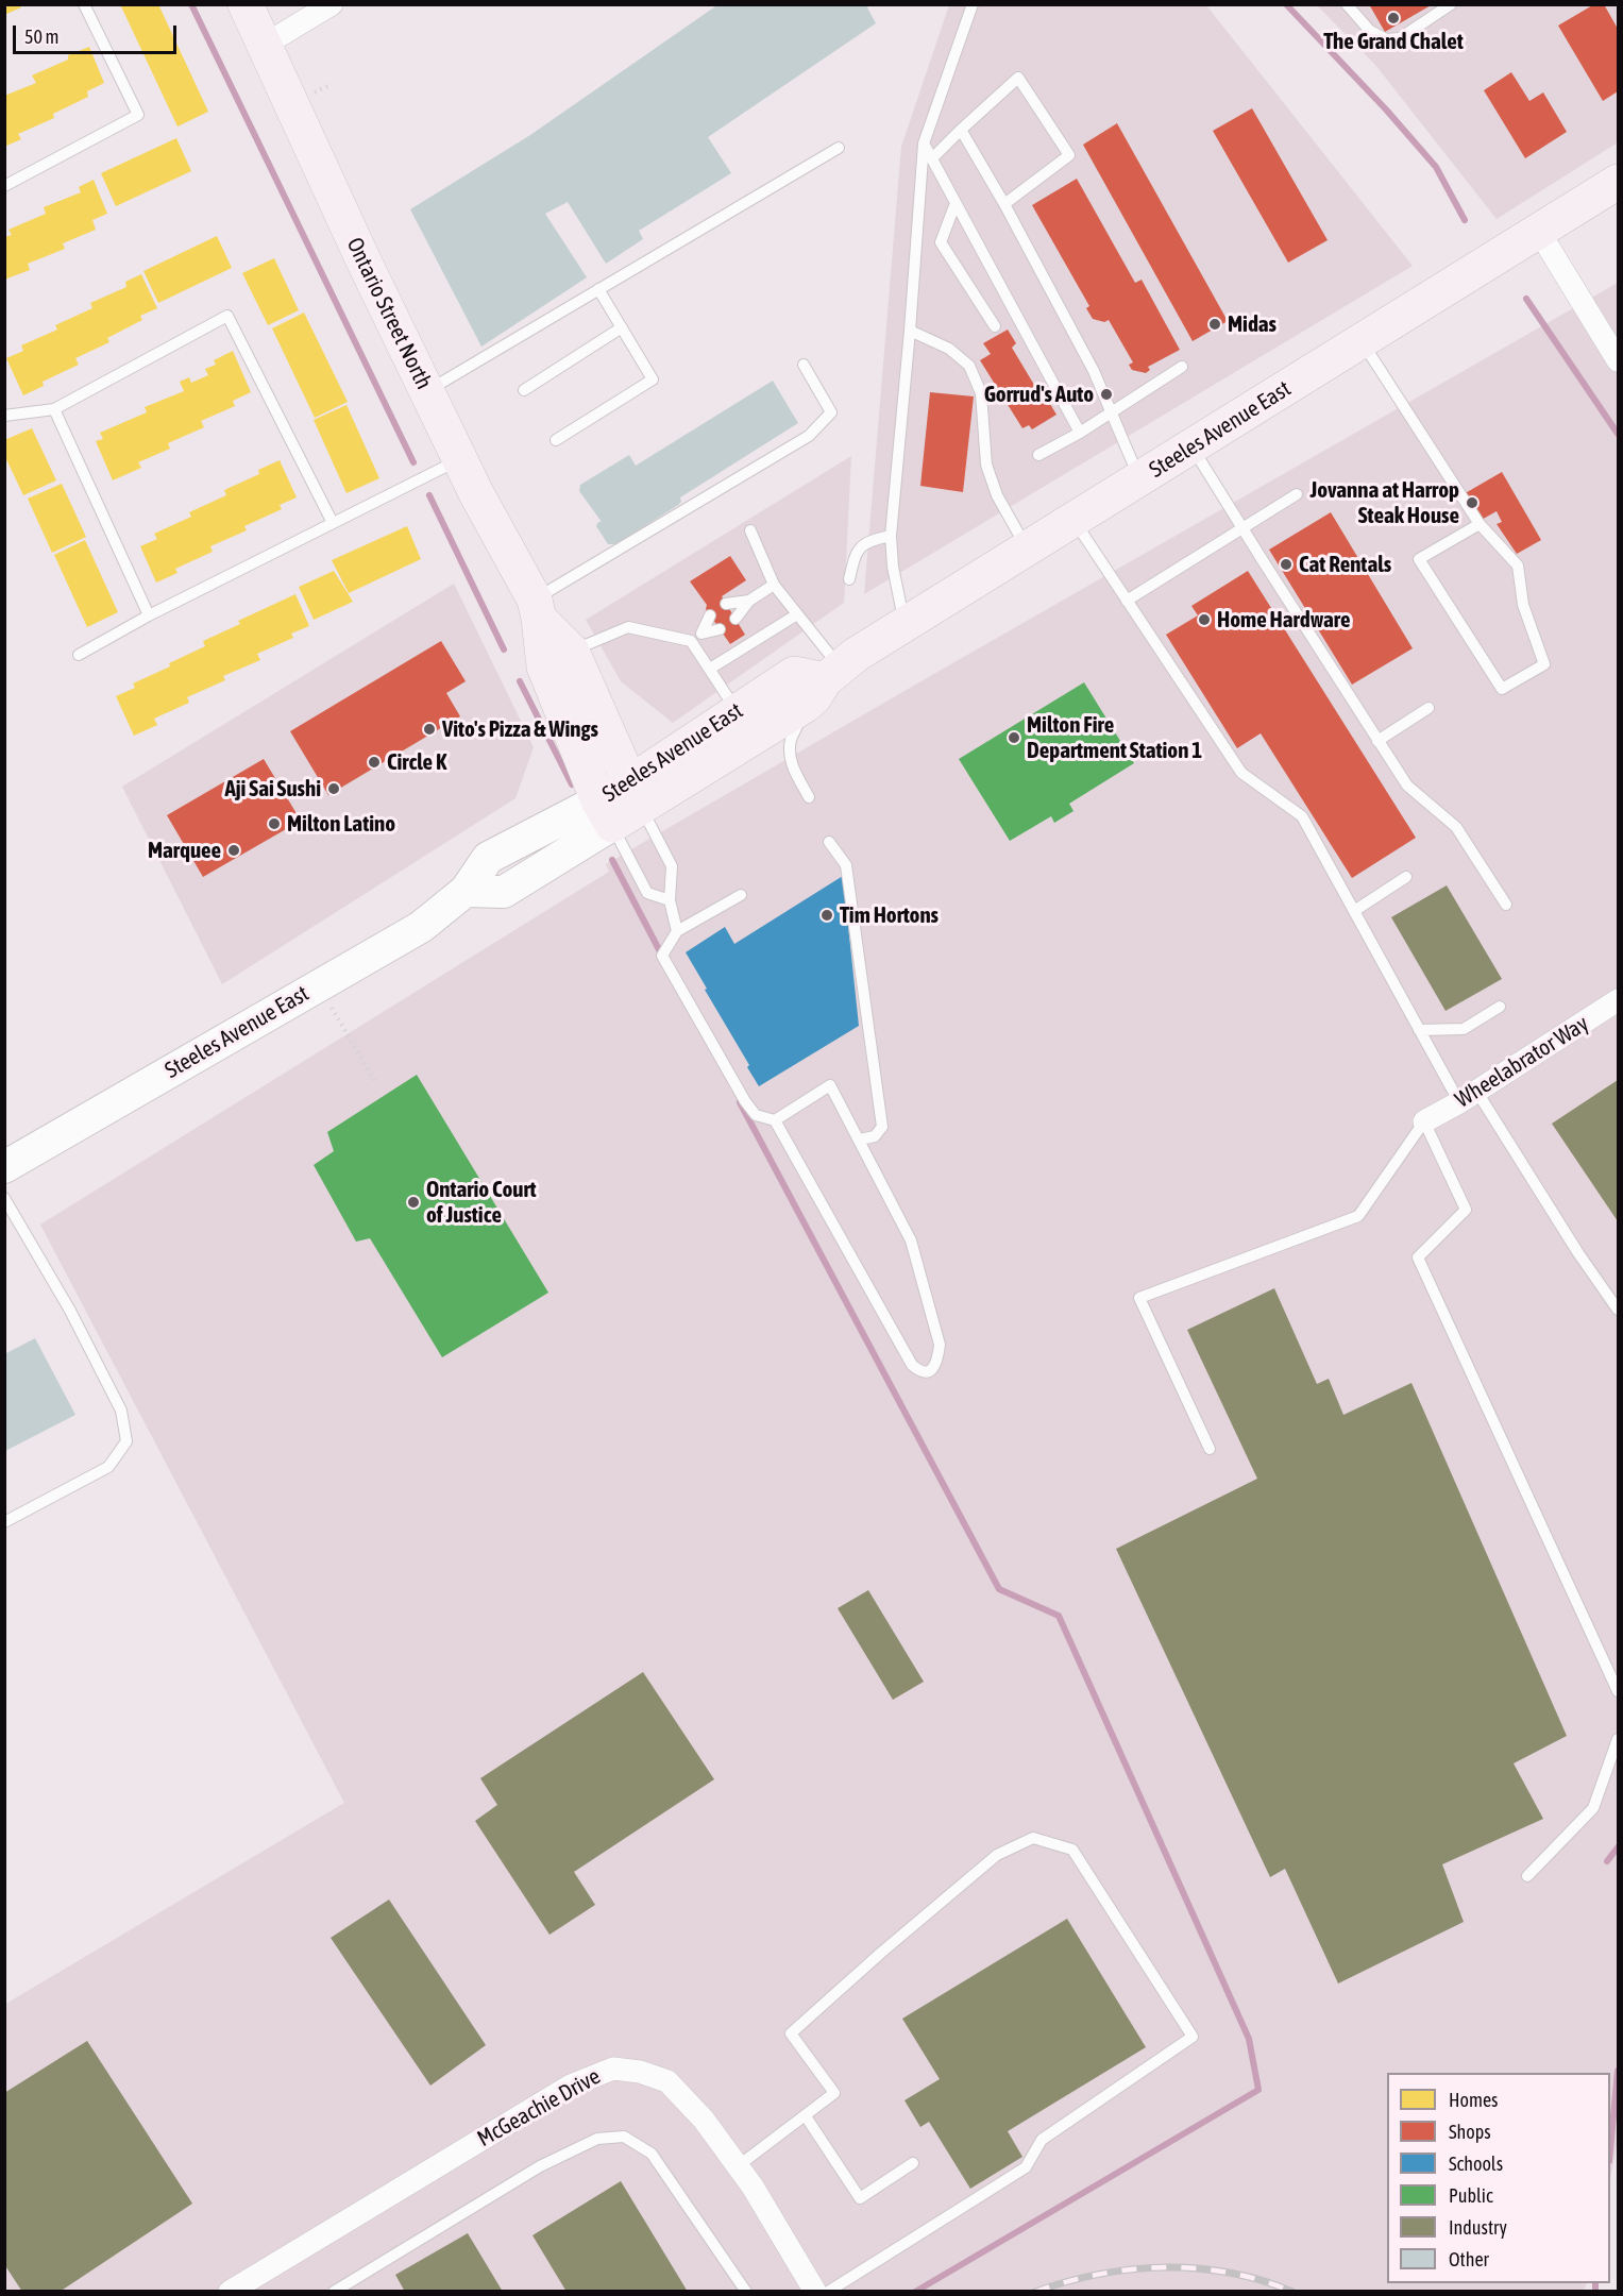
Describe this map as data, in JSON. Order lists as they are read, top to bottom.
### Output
{
  "streets": {
    "main road": ["Ontario Street North", "Steeles Avenue East"],
    "street": ["Wheelabrator Way", "McGeachie Drive"]
  },
  "crossings": [
    ["Ontario Street North", "Steeles Avenue East"]
  ],
  "places": [
    "The Grand Chalet",
    "Midas",
    "Gorrud's Auto",
    "Jovanna at Harrop Steak House",
    "Cat Rentals",
    "Home Hardware",
    "Vito's Pizza & Wings",
    "Milton Fire Department Station 1",
    "Circle K",
    "Aji Sai Sushi",
    "Milton Latino",
    "Marquee",
    "Tim Hortons",
    "Ontario Court of Justice"
  ],
  "legend": [
    "Homes",
    "Shops",
    "Schools",
    "Public",
    "Industry",
    "Other"
  ],
  "scale_bar": "50 m"
}
